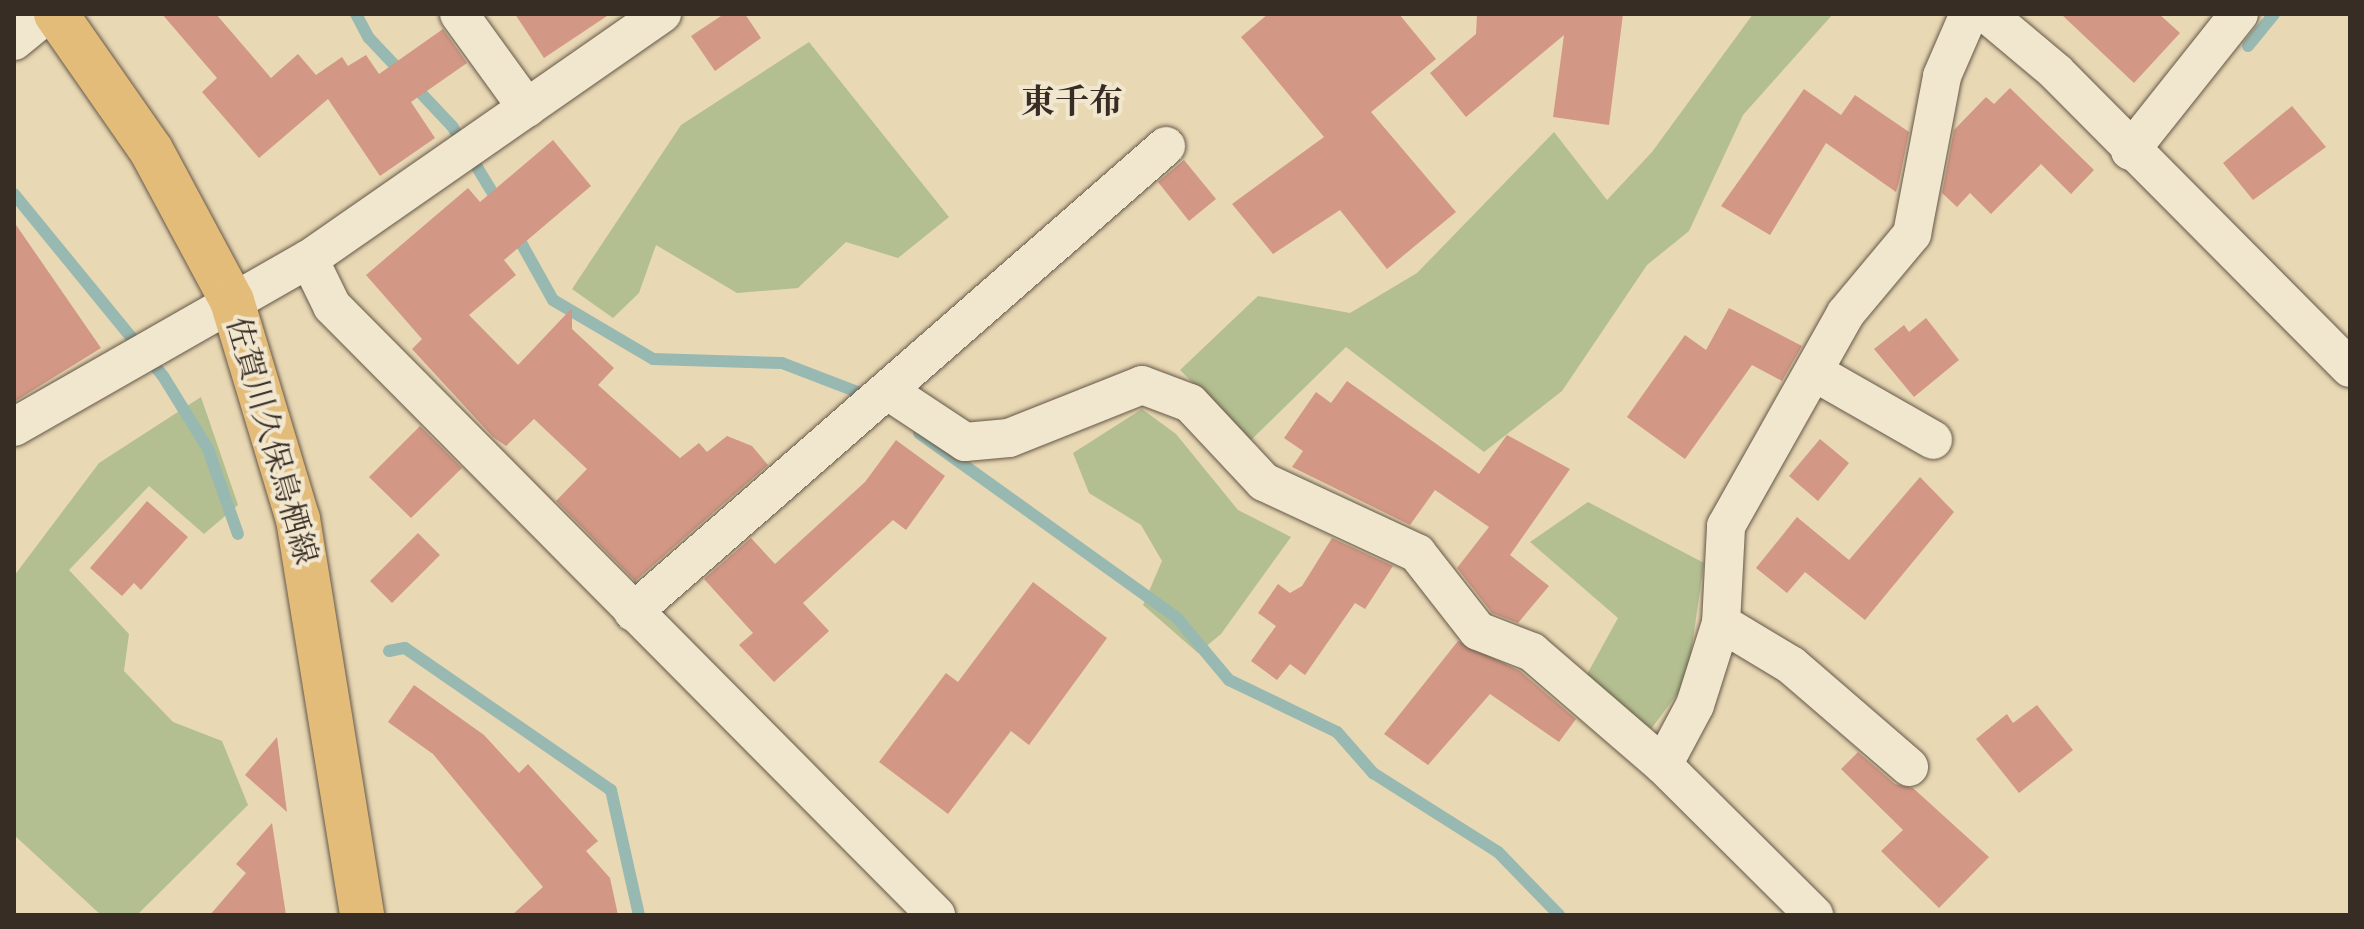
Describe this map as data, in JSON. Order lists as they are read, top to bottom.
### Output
{
  "streets": {
    "main road": ["佐賀川久保鳥栖線"]
  },
  "districts": ["東千布"]
}
